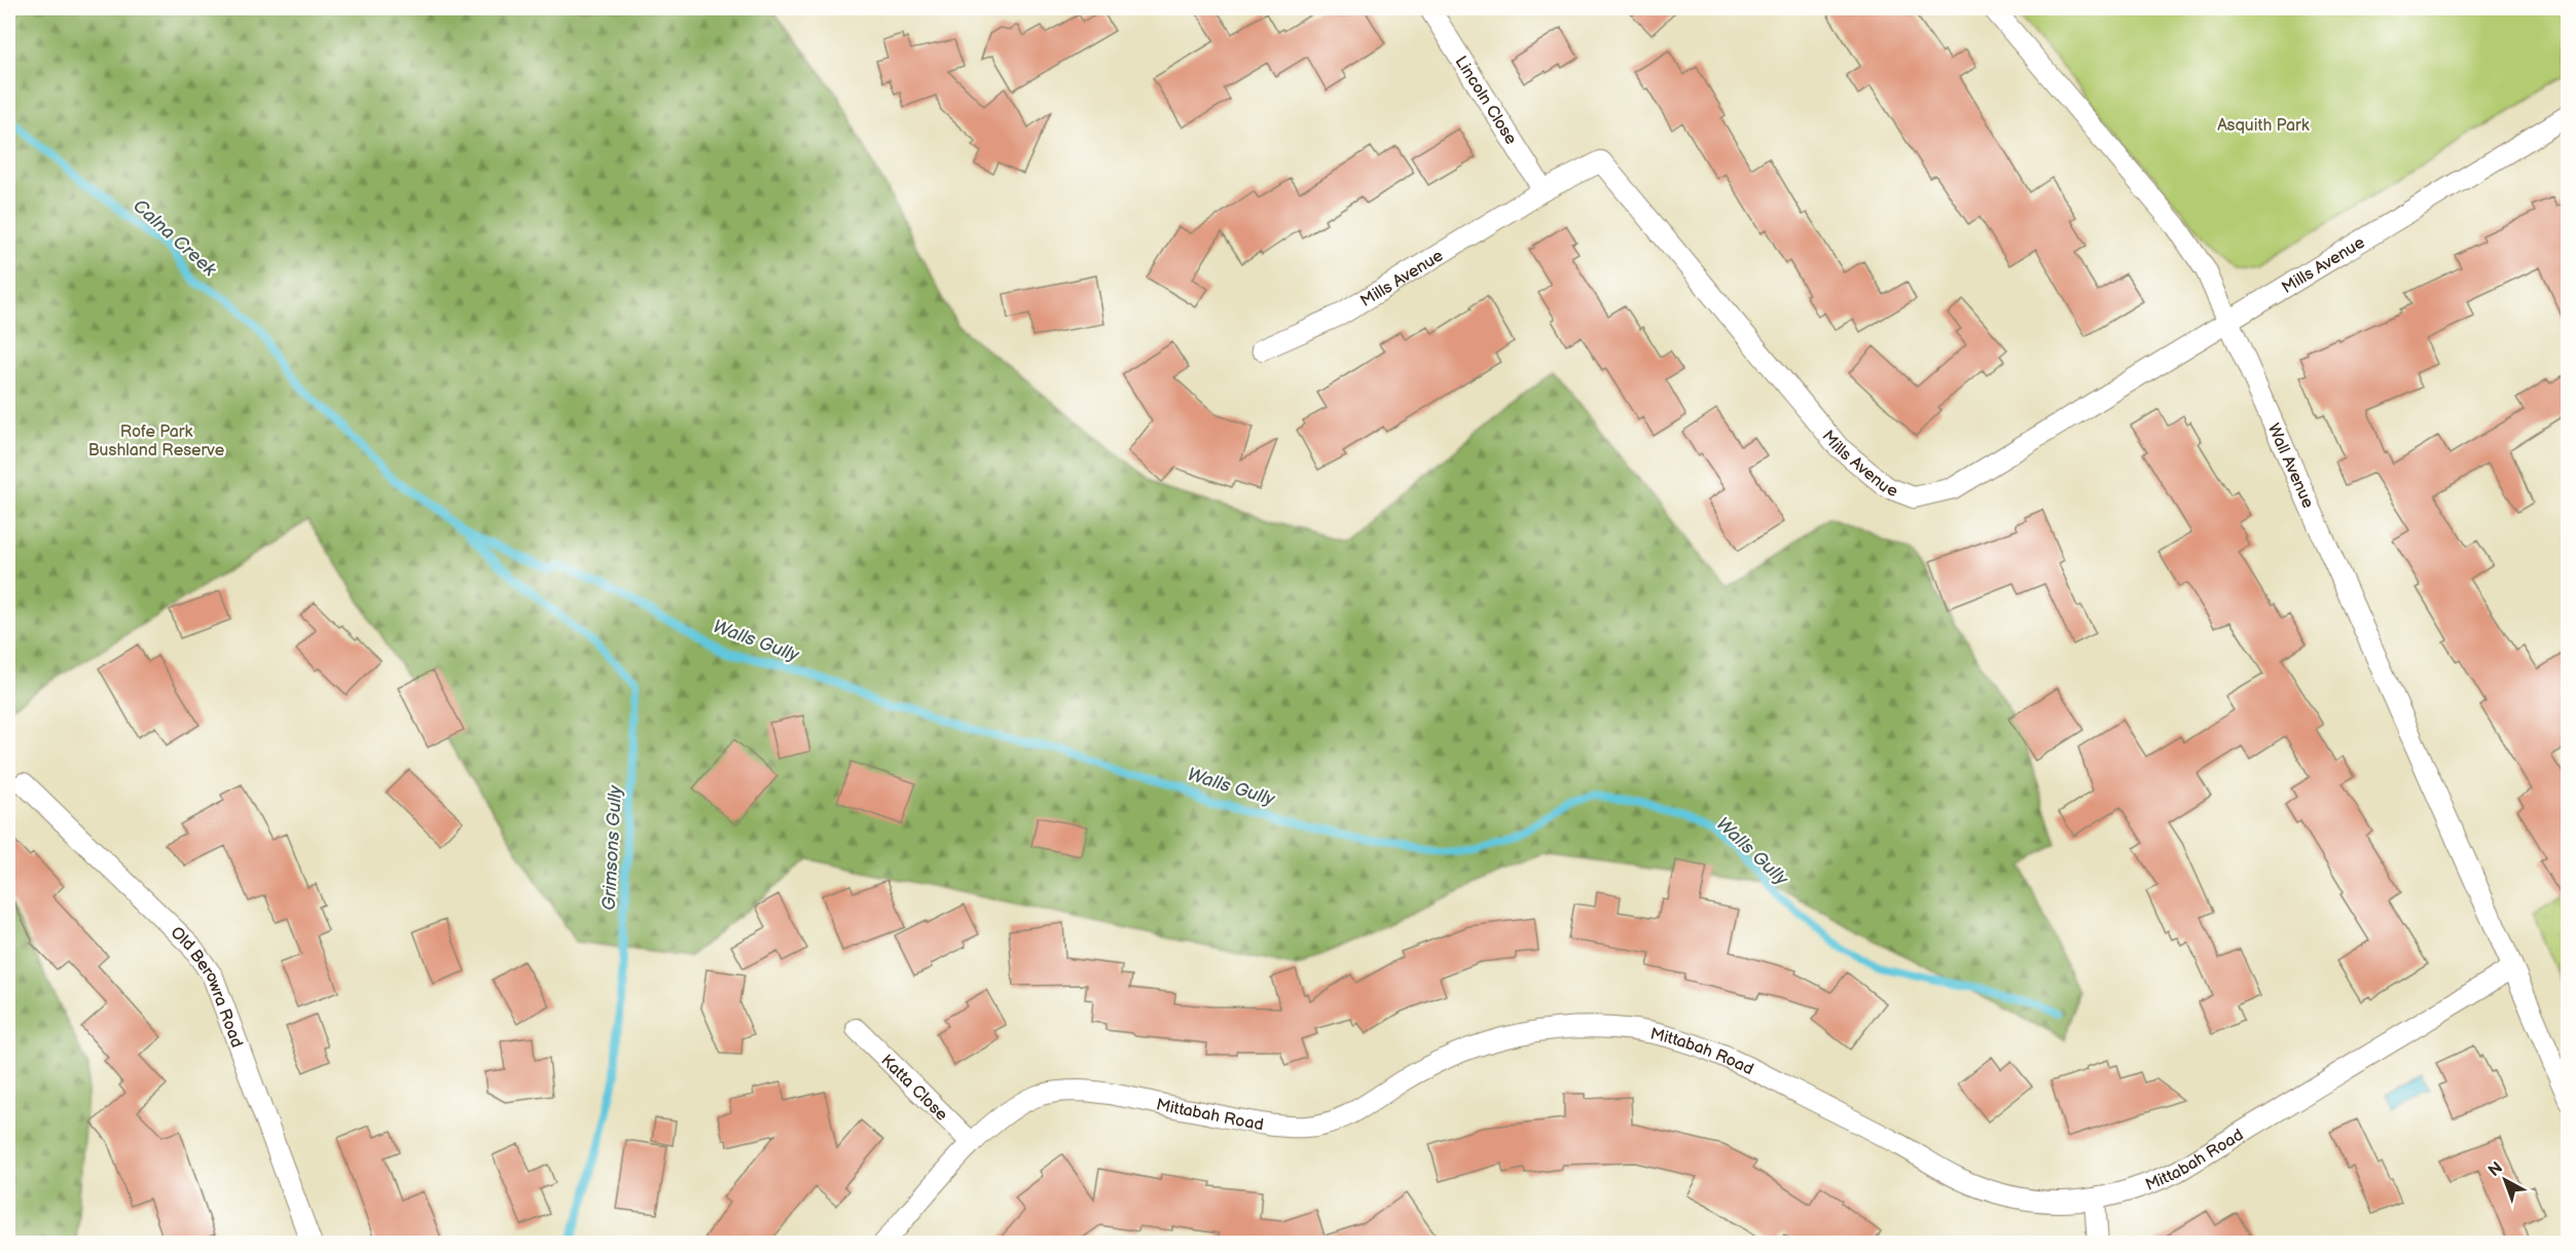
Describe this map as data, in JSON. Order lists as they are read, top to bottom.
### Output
{
  "streets": {
    "street": [
      "Lincoln Close",
      "Mills Avenue",
      "Wall Avenue",
      "Old Berowra Road",
      "Mittabah Road",
      "Katta Close"
    ]
  },
  "crossings": [
    ["Lincoln Close", "Mills Avenue"],
    ["Mills Avenue", "Wall Avenue"],
    ["Wall Avenue", "Mittabah Road"],
    ["Mittabah Road", "Katta Close"]
  ],
  "water": ["Calna Creek", "Walls Gully", "Grimsons Gully"],
  "parks": ["Asquith Park", "Rofe Park Bushland Reserve"],
  "north": "top left"
}
